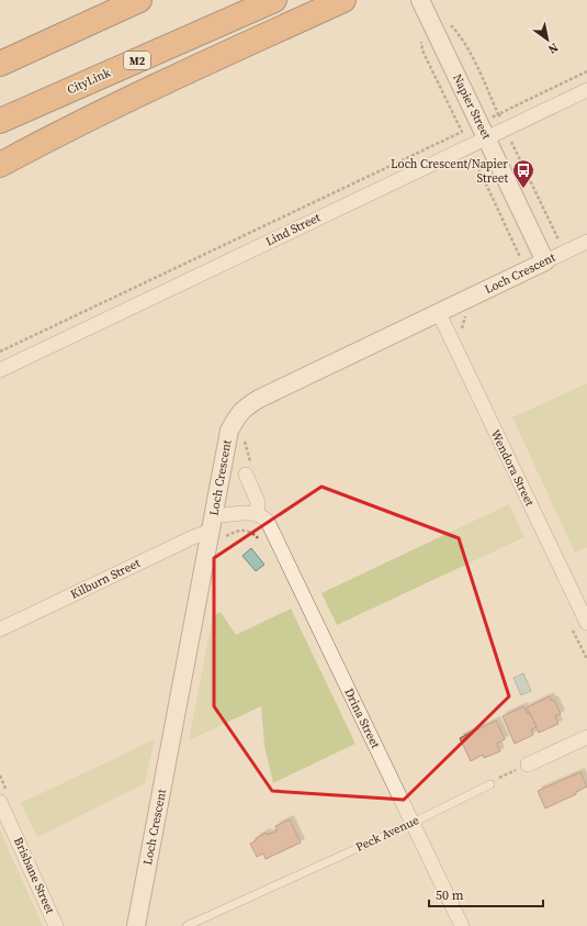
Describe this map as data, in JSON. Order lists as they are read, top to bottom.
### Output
{
  "streets": {
    "highway": ["M2", "CityLink"],
    "street": [
      "Napier Street",
      "Lind Street",
      "Loch Crescent",
      "Wendora Street",
      "Kilburn Street",
      "Drina Street",
      "Brisbane Street"
    ],
    "lane": ["Peck Avenue"]
  },
  "crossings": [
    ["Napier Street", "Lind Street"],
    ["Napier Street", "Loch Crescent"],
    ["Loch Crescent", "Wendora Street"],
    ["Loch Crescent", "Kilburn Street"],
    ["Drina Street", "Peck Avenue"]
  ],
  "places": {
    "bus stop": ["Loch Crescent/Napier Street"]
  },
  "scale_bar": "50 m",
  "north": "bottom right"
}
